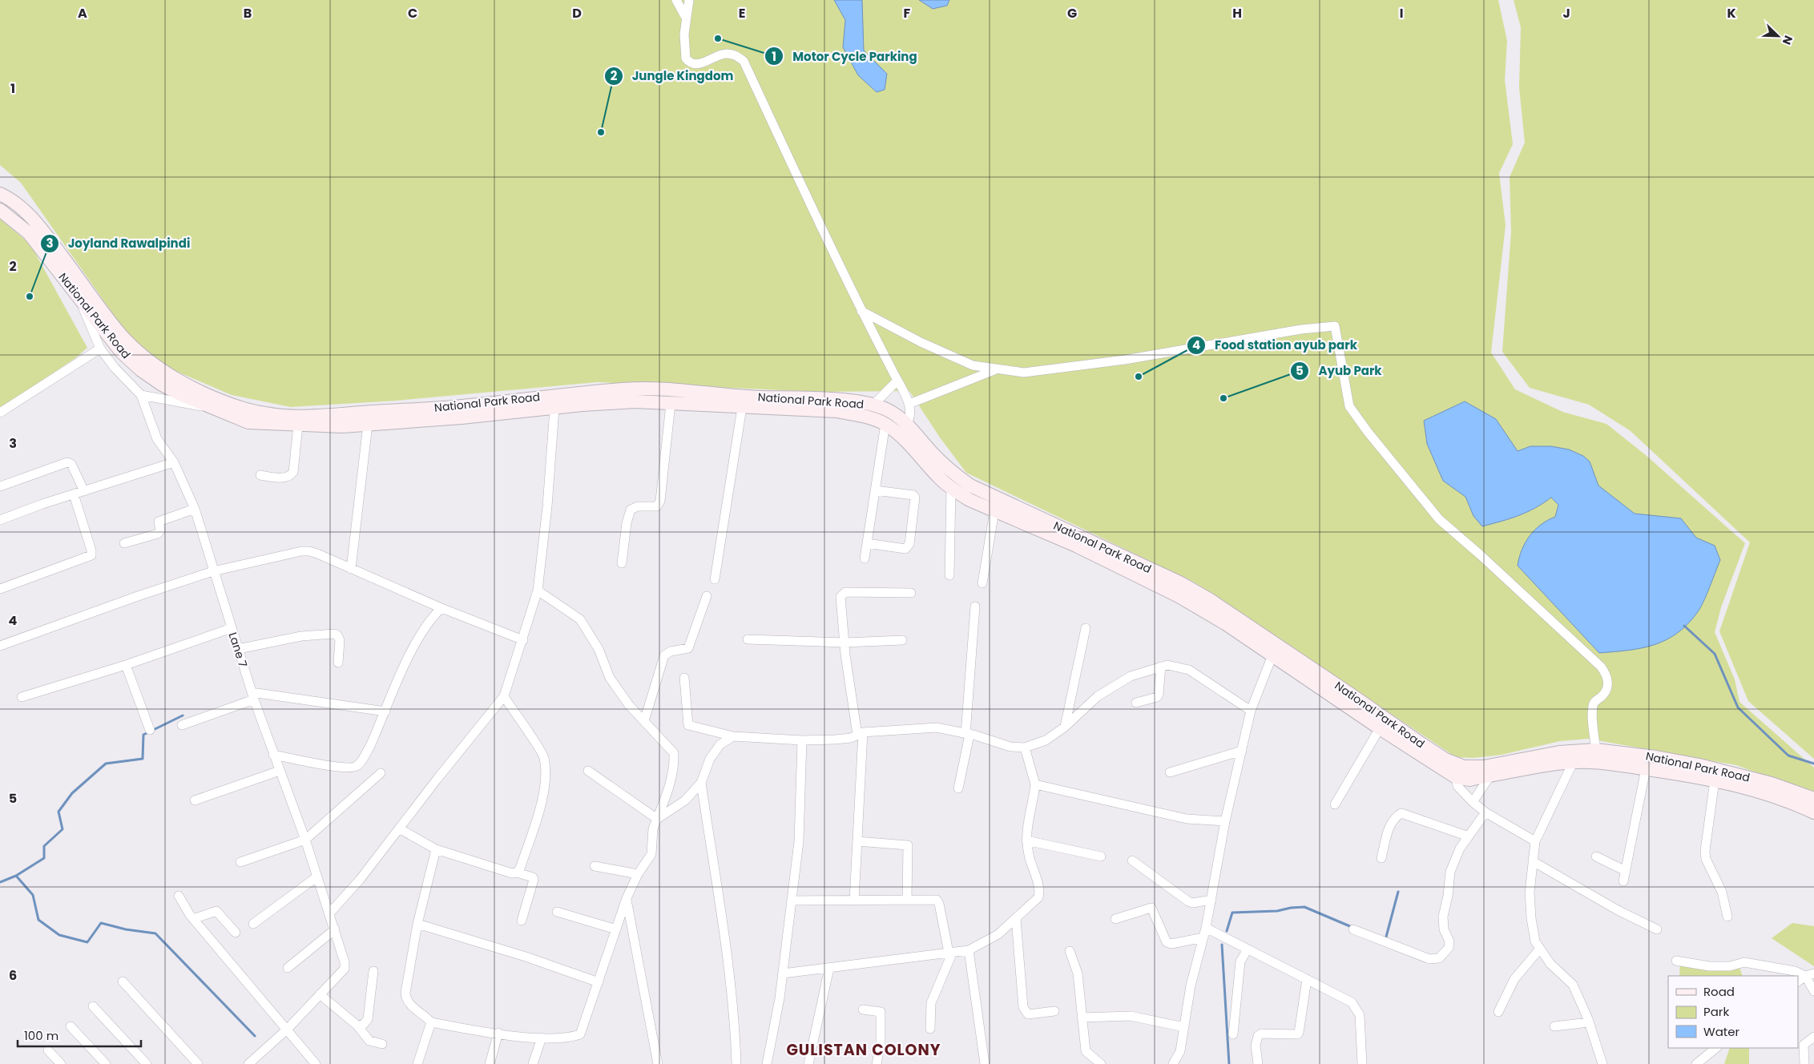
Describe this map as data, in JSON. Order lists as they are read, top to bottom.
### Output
{
  "streets": {
    "main road": ["National Park Road"],
    "street": ["Lane 7"]
  },
  "crossings": [
    ["National Park Road", "Lane 7"]
  ],
  "districts": ["GULISTAN COLONY"],
  "places": [
    "Motor Cycle Parking",
    "Jungle Kingdom",
    "Joyland Rawalpindi",
    "Food station ayub park",
    "Ayub Park"
  ],
  "legend": ["Road", "Park", "Water"],
  "scale_bar": "100 m",
  "north": "bottom right",
  "grid": {
    "columns": [
      "A",
      "B",
      "C",
      "D",
      "E",
      "F",
      "G",
      "H",
      "I",
      "J",
      "K"
    ],
    "rows": [
      "1",
      "2",
      "3",
      "4",
      "5",
      "6"
    ]
  }
}
